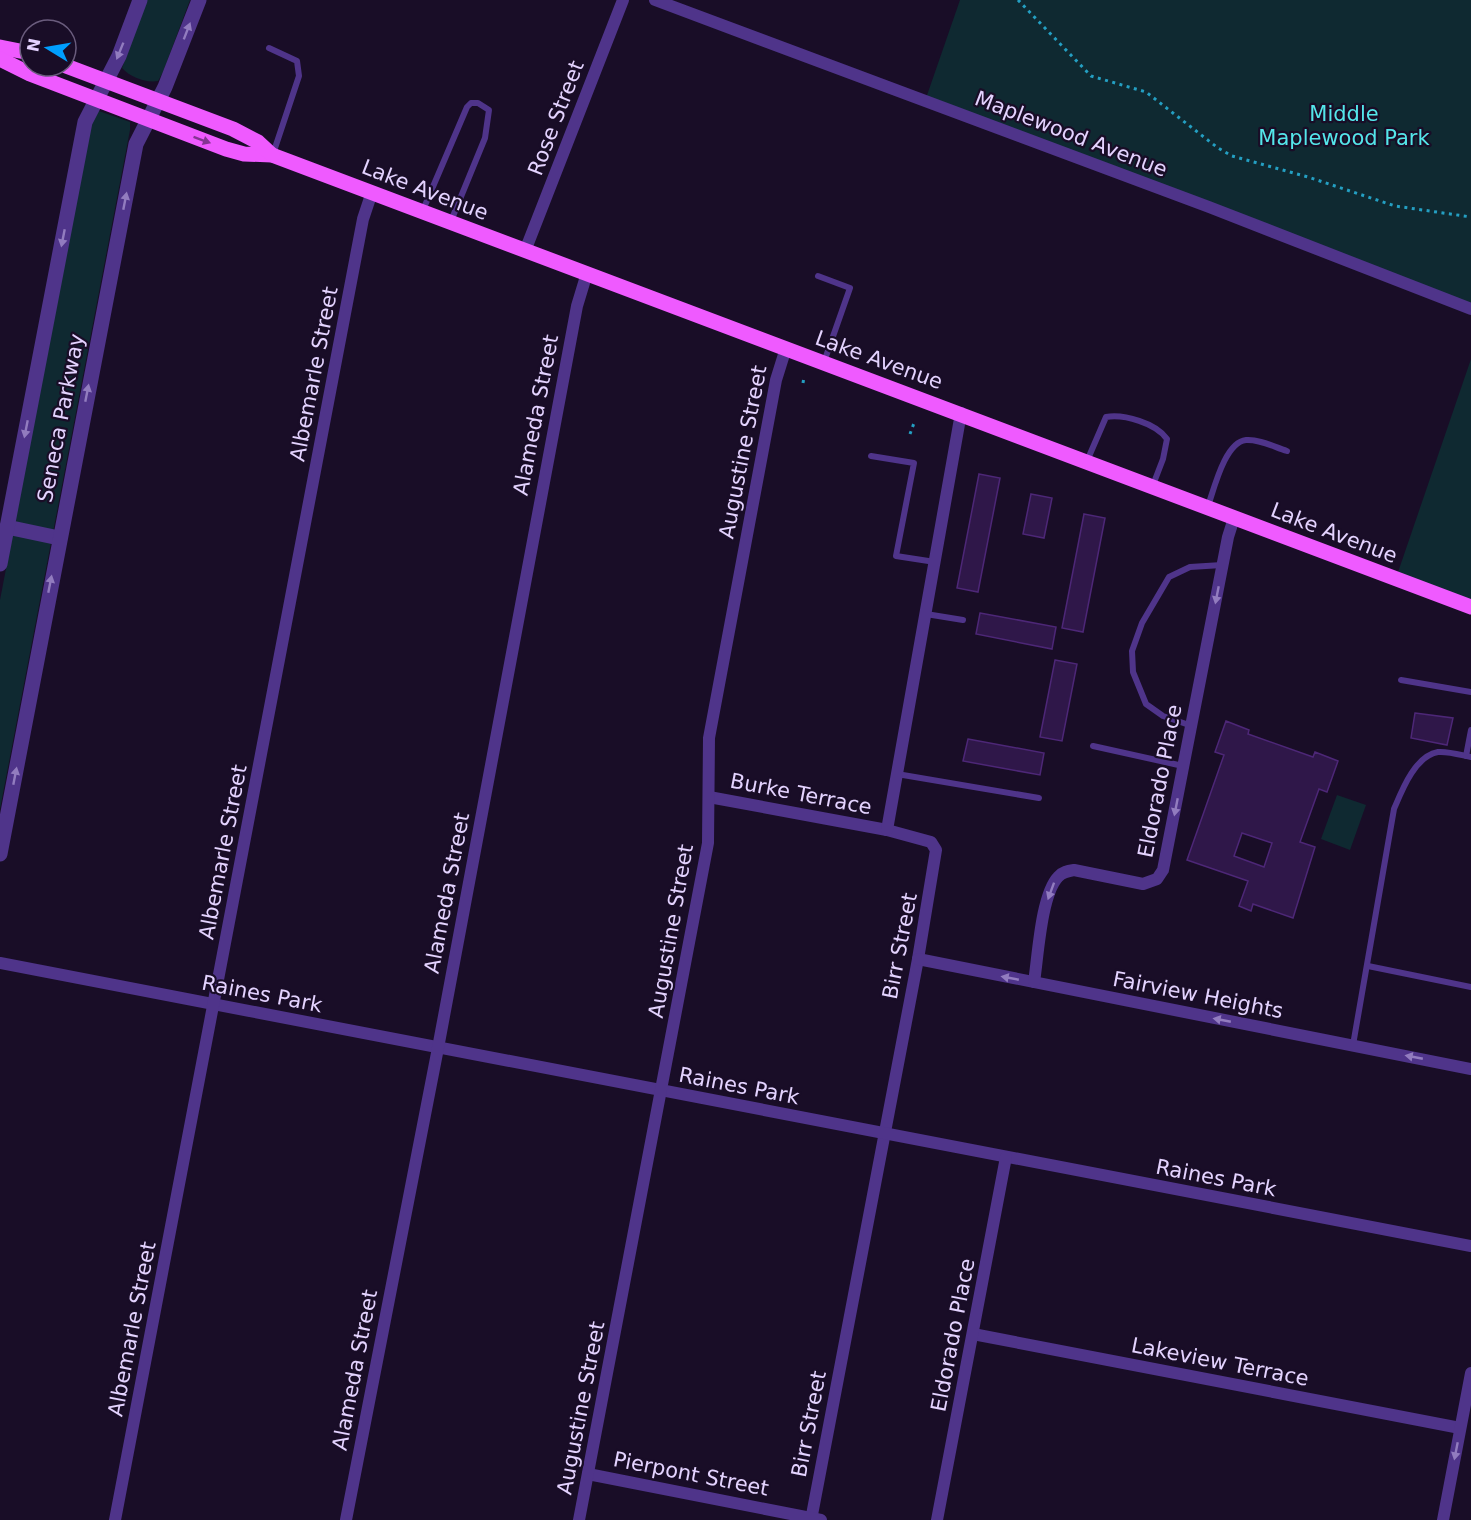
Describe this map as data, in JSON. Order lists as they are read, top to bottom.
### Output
{
  "streets": {
    "main road": ["Lake Avenue"],
    "street": [
      "Rose Street",
      "Maplewood Avenue",
      "Albemarle Street",
      "Alameda Street",
      "Seneca Parkway",
      "Augustine Street",
      "Eldorado Place",
      "Burke Terrace",
      "Birr Street",
      "Raines Park",
      "Fairview Heights",
      "Lakeview Terrace",
      "Pierpont Street"
    ]
  },
  "crossings": [
    ["Rose Street", "Lake Avenue"],
    ["Lake Avenue", "Albemarle Street"],
    ["Lake Avenue", "Alameda Street"],
    ["Lake Avenue", "Seneca Parkway"],
    ["Lake Avenue", "Augustine Street"],
    ["Lake Avenue", "Eldorado Place"],
    ["Albemarle Street", "Raines Park"],
    ["Alameda Street", "Raines Park"],
    ["Augustine Street", "Burke Terrace"],
    ["Augustine Street", "Raines Park"],
    ["Augustine Street", "Pierpont Street"],
    ["Eldorado Place", "Raines Park"],
    ["Eldorado Place", "Fairview Heights"],
    ["Eldorado Place", "Lakeview Terrace"],
    ["Burke Terrace", "Birr Street"],
    ["Birr Street", "Raines Park"],
    ["Birr Street", "Fairview Heights"],
    ["Birr Street", "Pierpont Street"]
  ],
  "one_way": ["Eldorado Place", "Fairview Heights"],
  "parks": ["Middle Maplewood Park"],
  "north": "left"
}
